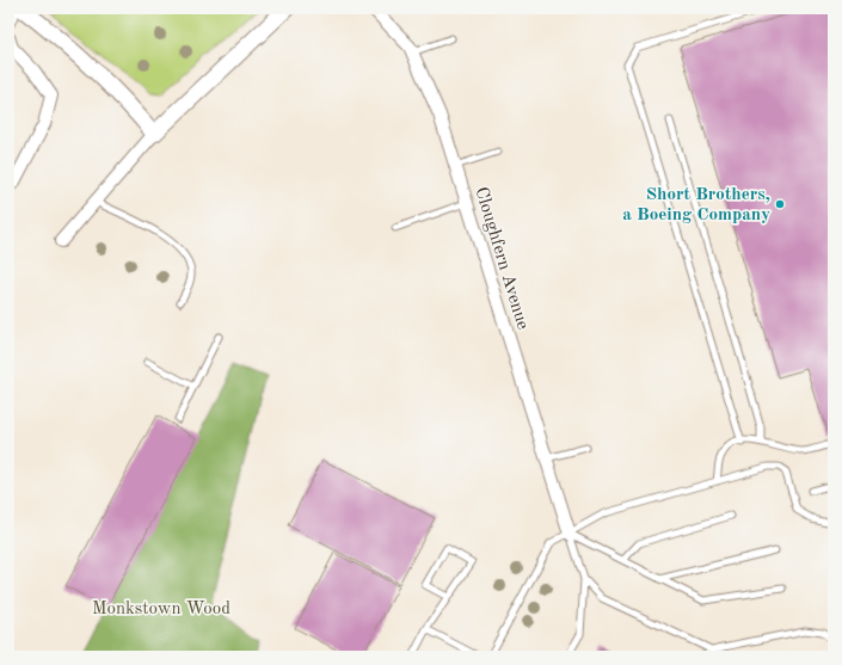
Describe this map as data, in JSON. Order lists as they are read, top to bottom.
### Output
{
  "streets": {
    "street": ["Cloughfern Avenue"]
  },
  "parks": ["Monkstown Wood"],
  "places": ["Short Brothers, a Boeing Company"]
}
